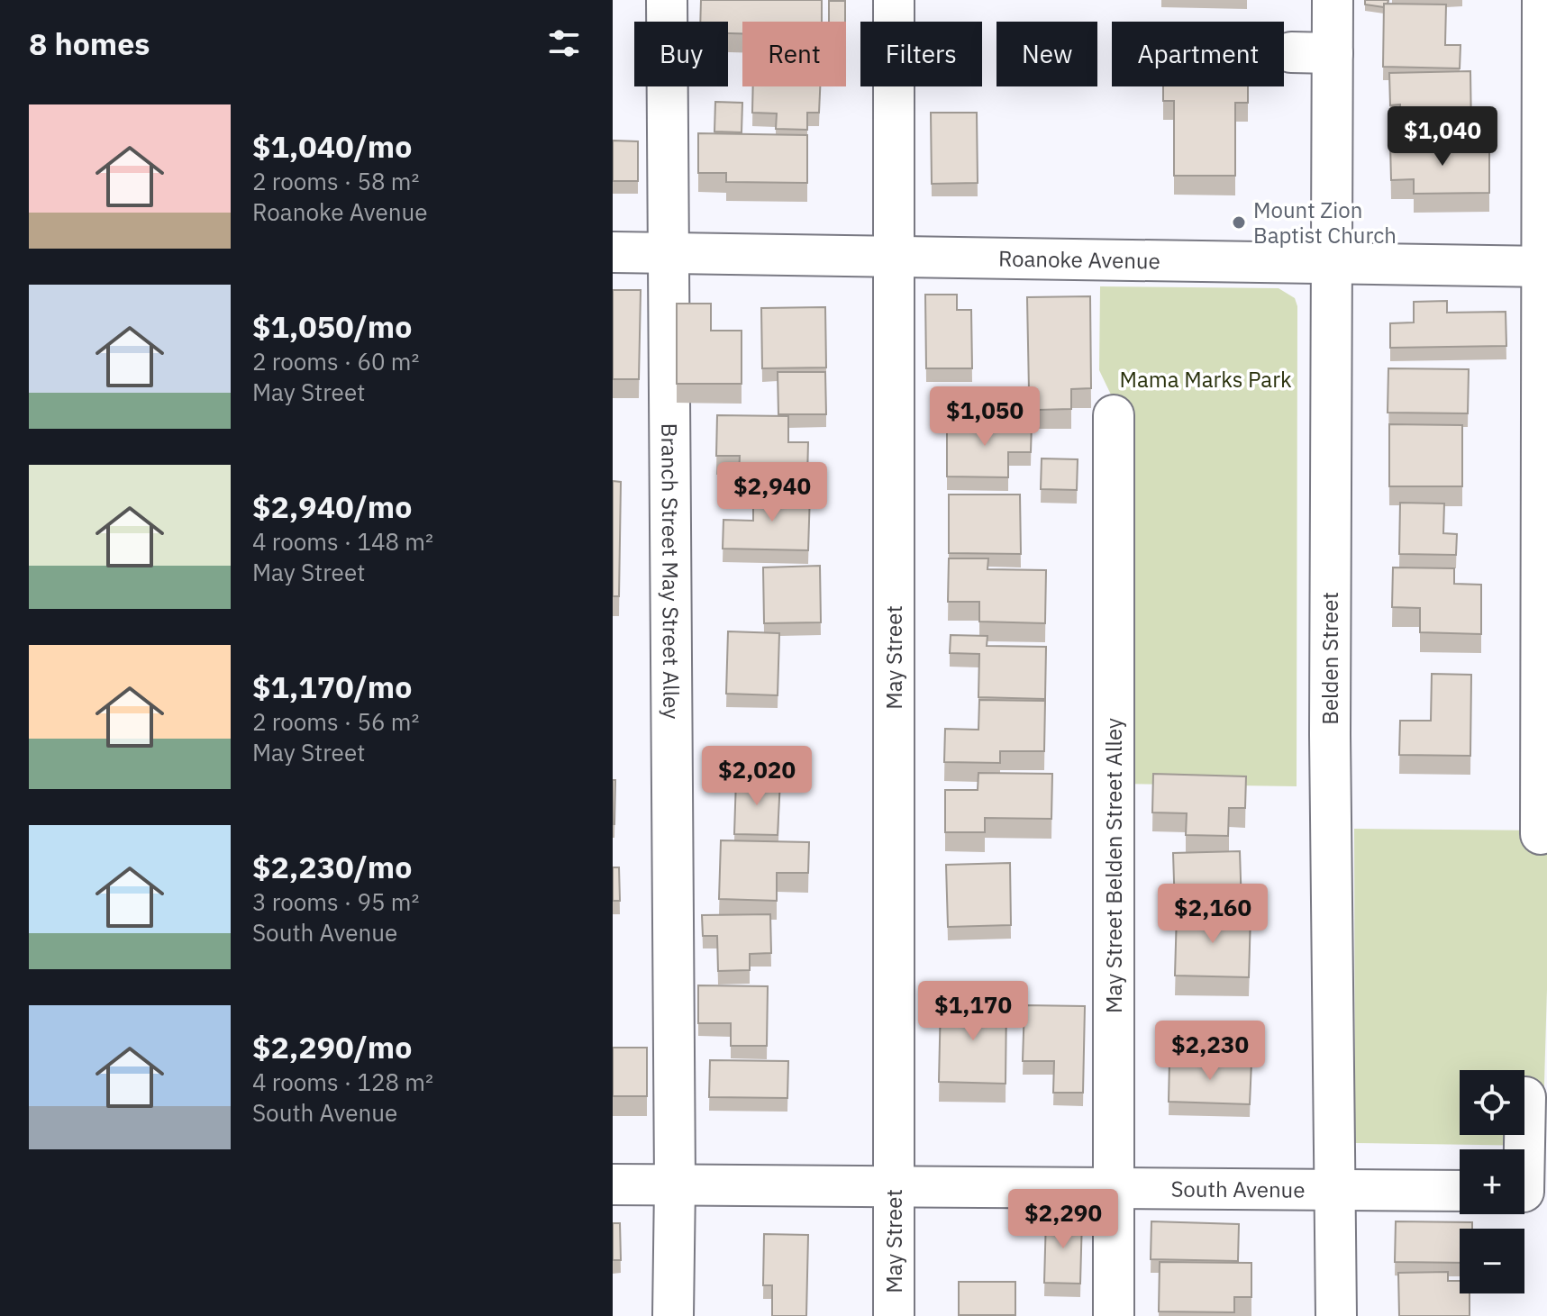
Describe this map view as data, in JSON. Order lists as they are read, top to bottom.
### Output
{
  "streets": {
    "street": [
      "Roanoke Avenue",
      "Branch Street May Street Alley",
      "May Street",
      "Belden Street",
      "May Street Belden Street Alley",
      "South Avenue"
    ]
  },
  "crossings": [
    ["Roanoke Avenue", "Branch Street May Street Alley"],
    ["Roanoke Avenue", "May Street"],
    ["Roanoke Avenue", "Belden Street"],
    ["Branch Street May Street Alley", "South Avenue"],
    ["May Street", "South Avenue"],
    ["Belden Street", "South Avenue"],
    ["May Street Belden Street Alley", "South Avenue"]
  ],
  "parks": ["Mama Marks Park"],
  "places": ["Mount Zion Baptist Church"],
  "page": {
    "heading": "8 homes",
    "chip": [
      "Buy",
      "Rent",
      "Filters",
      "New",
      "Apartment"
    ],
    "list": [
      {
        "name": "$1,040/mo",
        "note": "2 rooms · 58 m² · Roanoke Avenue"
      },
      {
        "name": "$1,050/mo",
        "note": "2 rooms · 60 m² · May Street"
      },
      {
        "name": "$2,940/mo",
        "note": "4 rooms · 148 m² · May Street"
      },
      {
        "name": "$1,170/mo",
        "note": "2 rooms · 56 m² · May Street"
      },
      {
        "name": "$2,230/mo",
        "note": "3 rooms · 95 m² · South Avenue"
      },
      {
        "name": "$2,290/mo",
        "note": "4 rooms · 128 m² · South Avenue"
      }
    ],
    "price": [
      "$1,040",
      "$1,050",
      "$2,940",
      "$2,020",
      "$2,160",
      "$1,170",
      "$2,230",
      "$2,290"
    ],
    "map_buttons": ["+", "−"]
  }
}
